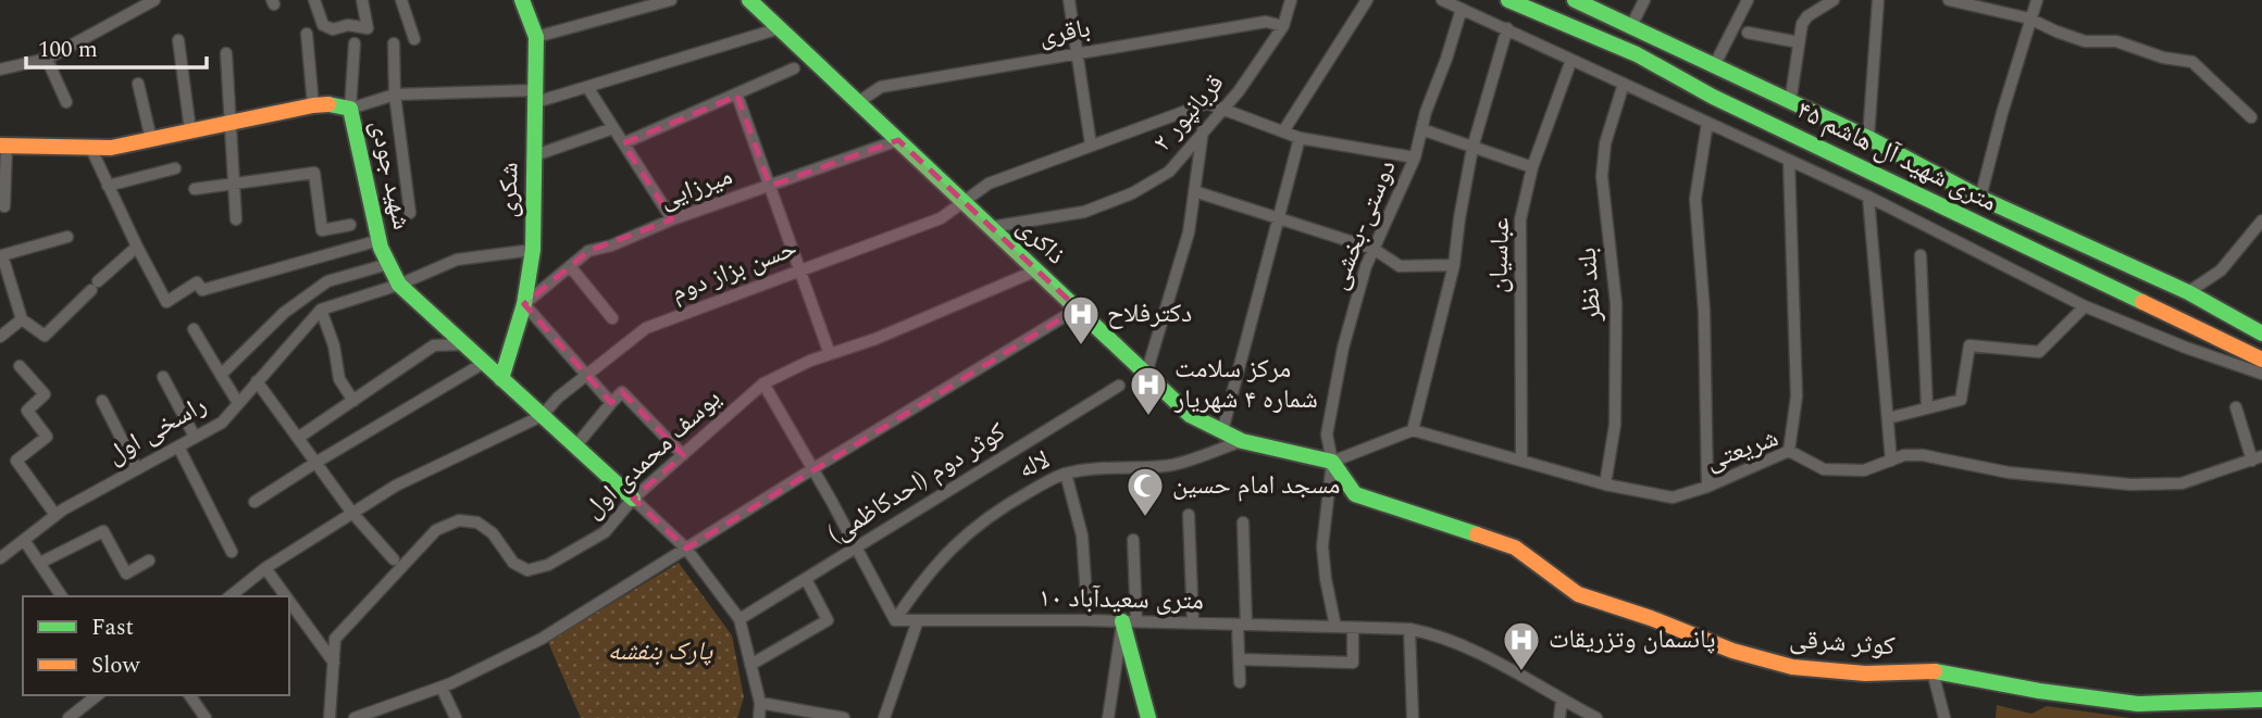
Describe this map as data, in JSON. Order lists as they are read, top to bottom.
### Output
{
  "streets": {
    "main road": [
      "۴۵ متری شهید آل هاشم",
      "شهید جودی",
      "شکری",
      "ذاکری",
      "کوثر شرقی"
    ],
    "street": [
      "باقری",
      "قربانپور ۲",
      "میرزایی",
      "دوستی-بخشی",
      "عباسیان",
      "حسن بزاز دوم",
      "بلند نظر",
      "راسخی اول",
      "شریعتی",
      "یوسف محمدی اول",
      "لاله",
      "کوثر دوم (احدکاظمی)",
      "۱۰ متری سعیدآباد"
    ]
  },
  "crossings": [
    ["باقری", "قربانپور ۲"],
    ["باقری", "ذاکری"],
    ["قربانپور ۲", "ذاکری"],
    ["قربانپور ۲", "حسن بزاز دوم"],
    ["شهید جودی", "شکری"],
    ["شهید جودی", "حسن بزاز دوم"],
    ["شهید جودی", "یوسف محمدی اول"],
    ["میرزایی", "شکری"],
    ["میرزایی", "ذاکری"],
    ["دوستی-بخشی", "ذاکری"],
    ["دوستی-بخشی", "۱۰ متری سعیدآباد"],
    ["دوستی-بخشی", "کوثر شرقی"],
    ["ذاکری", "حسن بزاز دوم"],
    ["ذاکری", "یوسف محمدی اول"],
    ["ذاکری", "لاله"],
    ["ذاکری", "کوثر شرقی"],
    ["عباسیان", "شریعتی"],
    ["بلند نظر", "شریعتی"],
    ["لاله", "۱۰ متری سعیدآباد"]
  ],
  "parks": ["پارک بنفشه"],
  "places": {
    "hospital": ["دکترفلاح", "مرکز سلامت شماره ۴ شهریار", "پانسمان وتزریقات"],
    "mosque": ["مسجد امام حسین"]
  },
  "legend": ["Fast", "Slow"],
  "scale_bar": "100 m"
}
